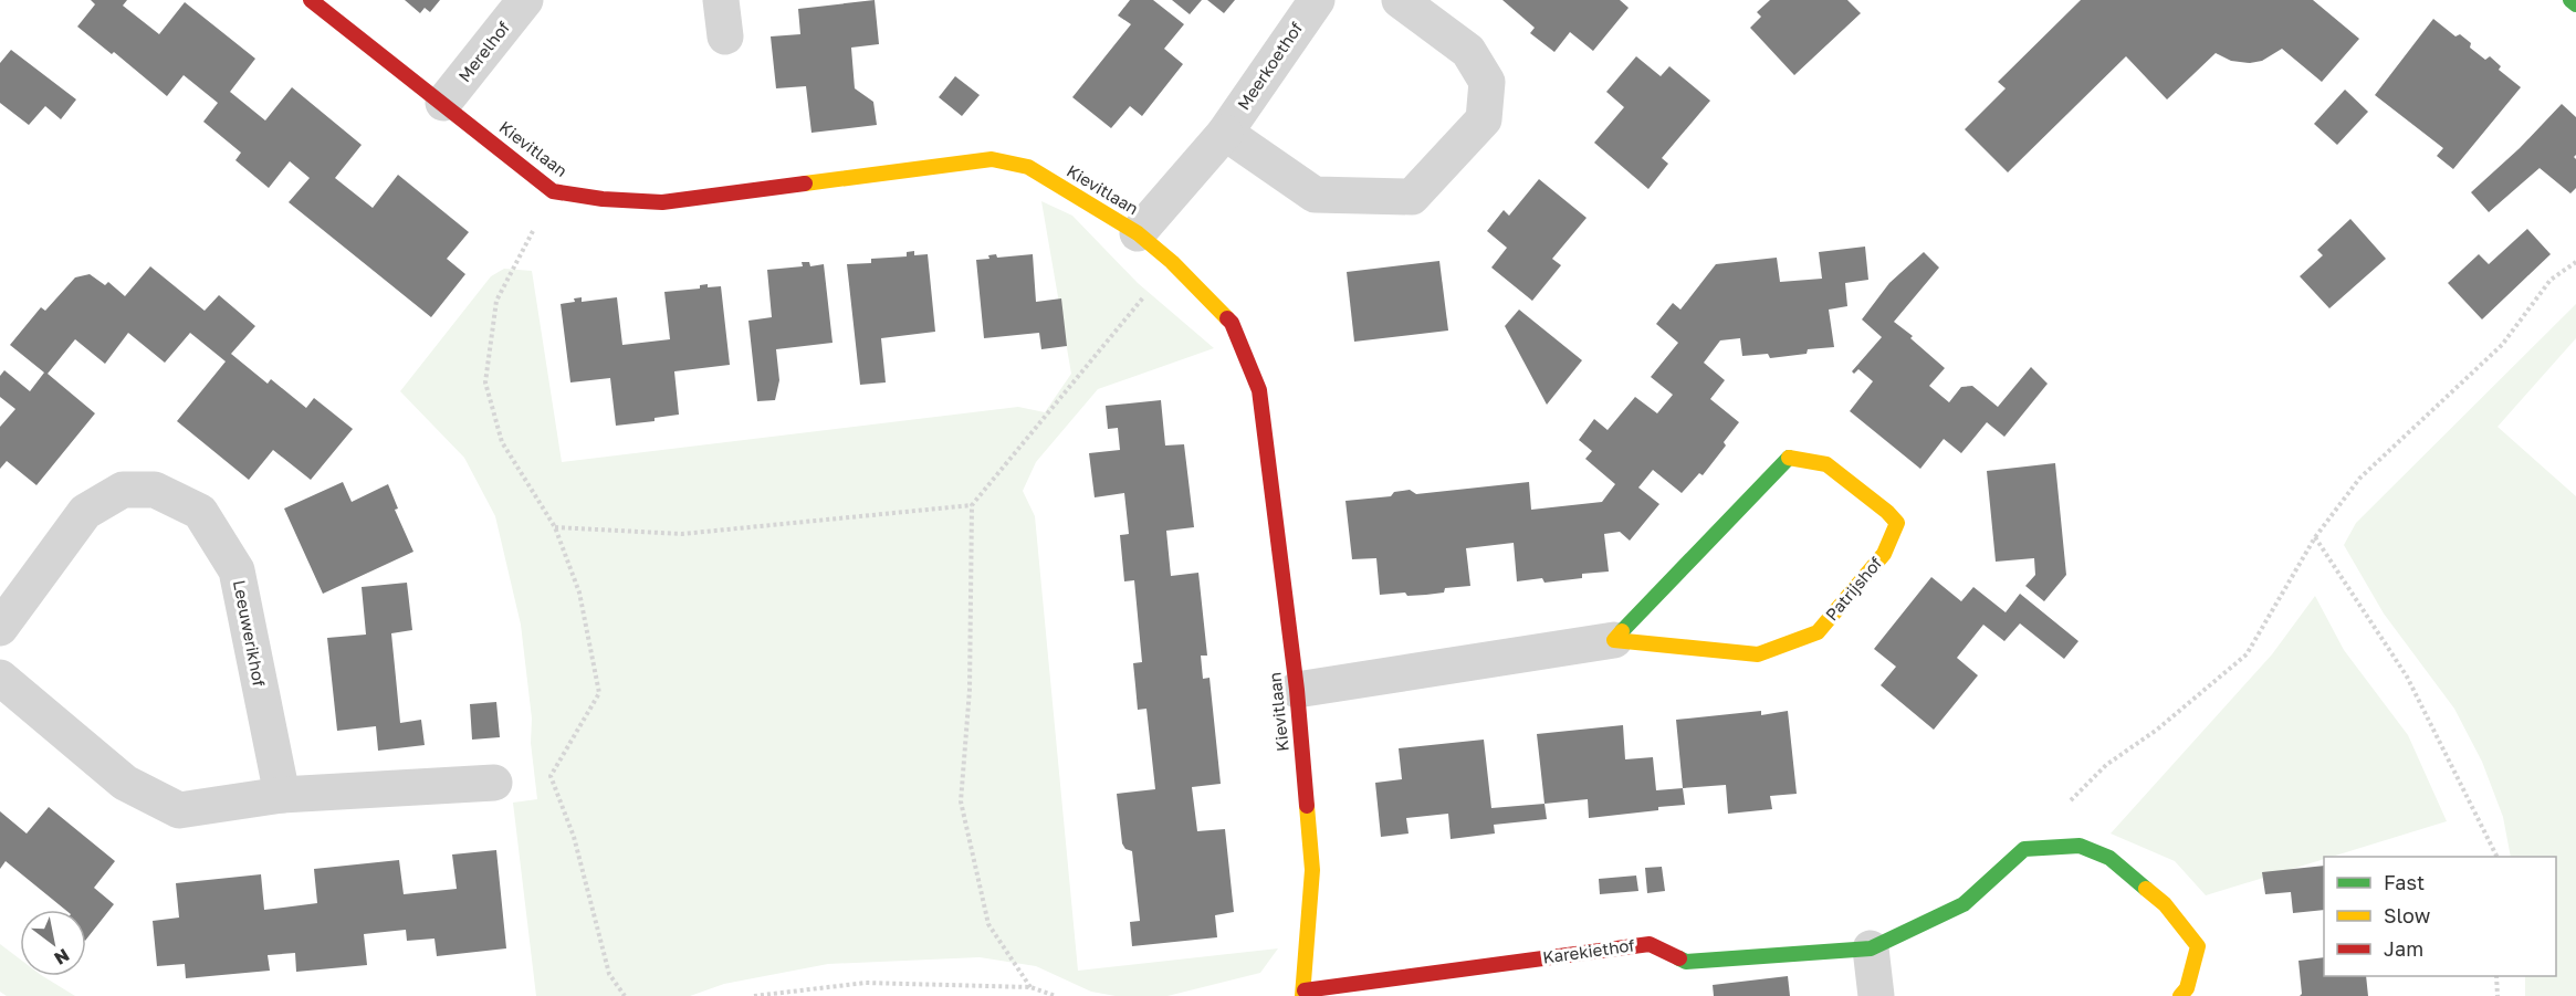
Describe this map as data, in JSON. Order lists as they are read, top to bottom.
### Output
{
  "streets": {
    "street": [
      "Merelhof",
      "Meerkoethof",
      "Kievitlaan",
      "Patrijshof",
      "Leeuwerikhof",
      "Karekiethof"
    ]
  },
  "crossings": [
    ["Merelhof", "Kievitlaan"],
    ["Meerkoethof", "Kievitlaan"],
    ["Kievitlaan", "Patrijshof"],
    ["Kievitlaan", "Karekiethof"]
  ],
  "legend": ["Fast", "Slow", "Jam"],
  "north": "bottom right"
}
